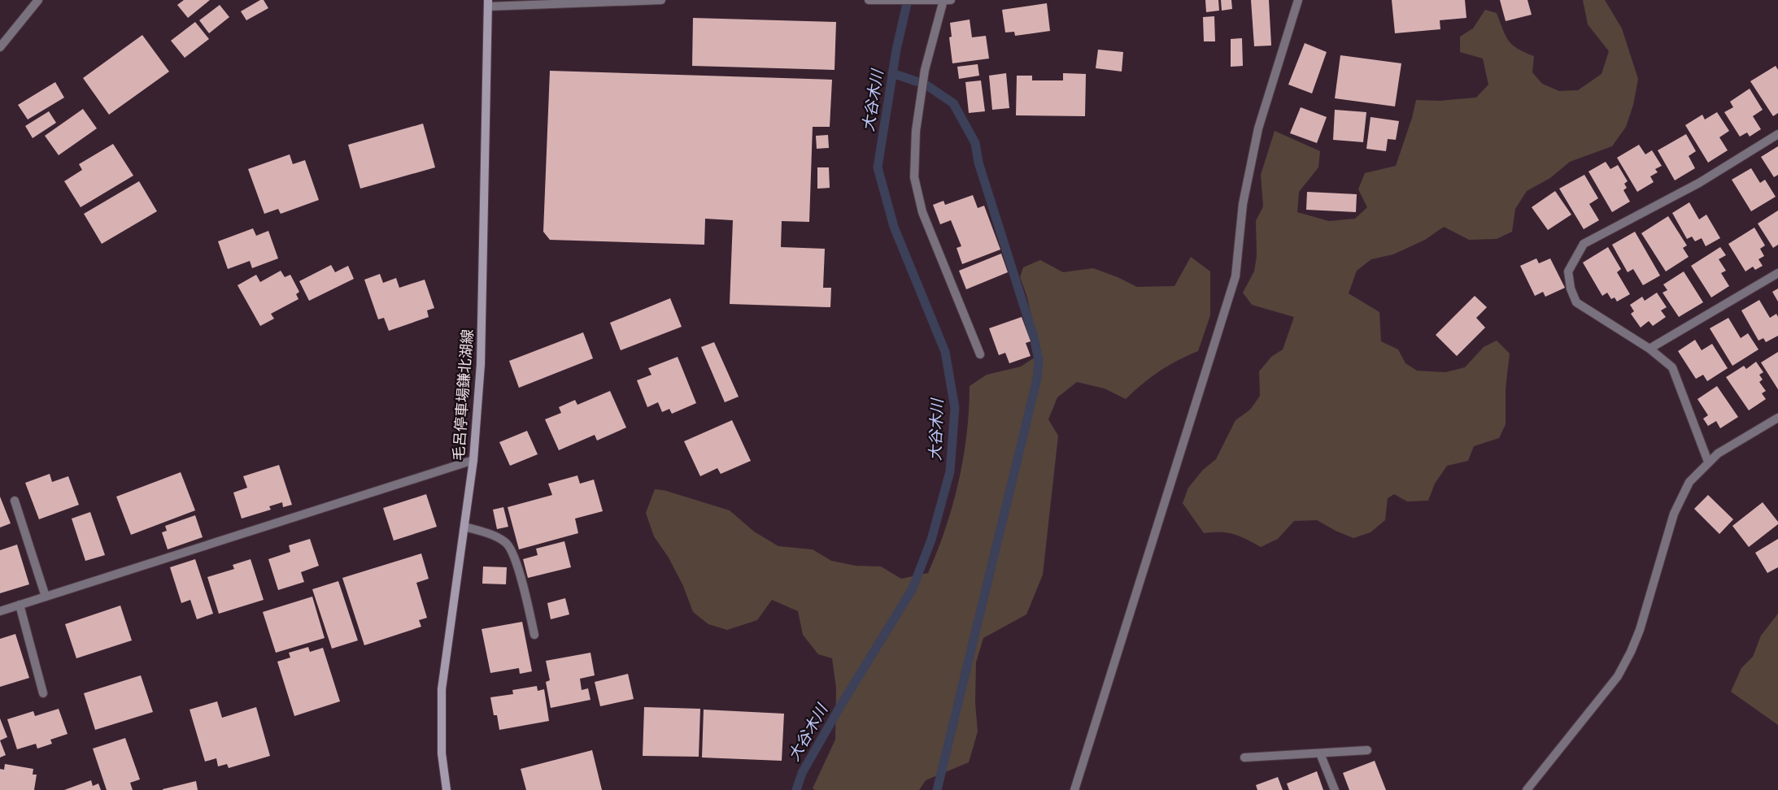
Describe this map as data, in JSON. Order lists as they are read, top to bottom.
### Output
{
  "streets": {
    "main road": ["毛呂停車場鎌北湖線"]
  },
  "water": ["大谷木川"]
}
